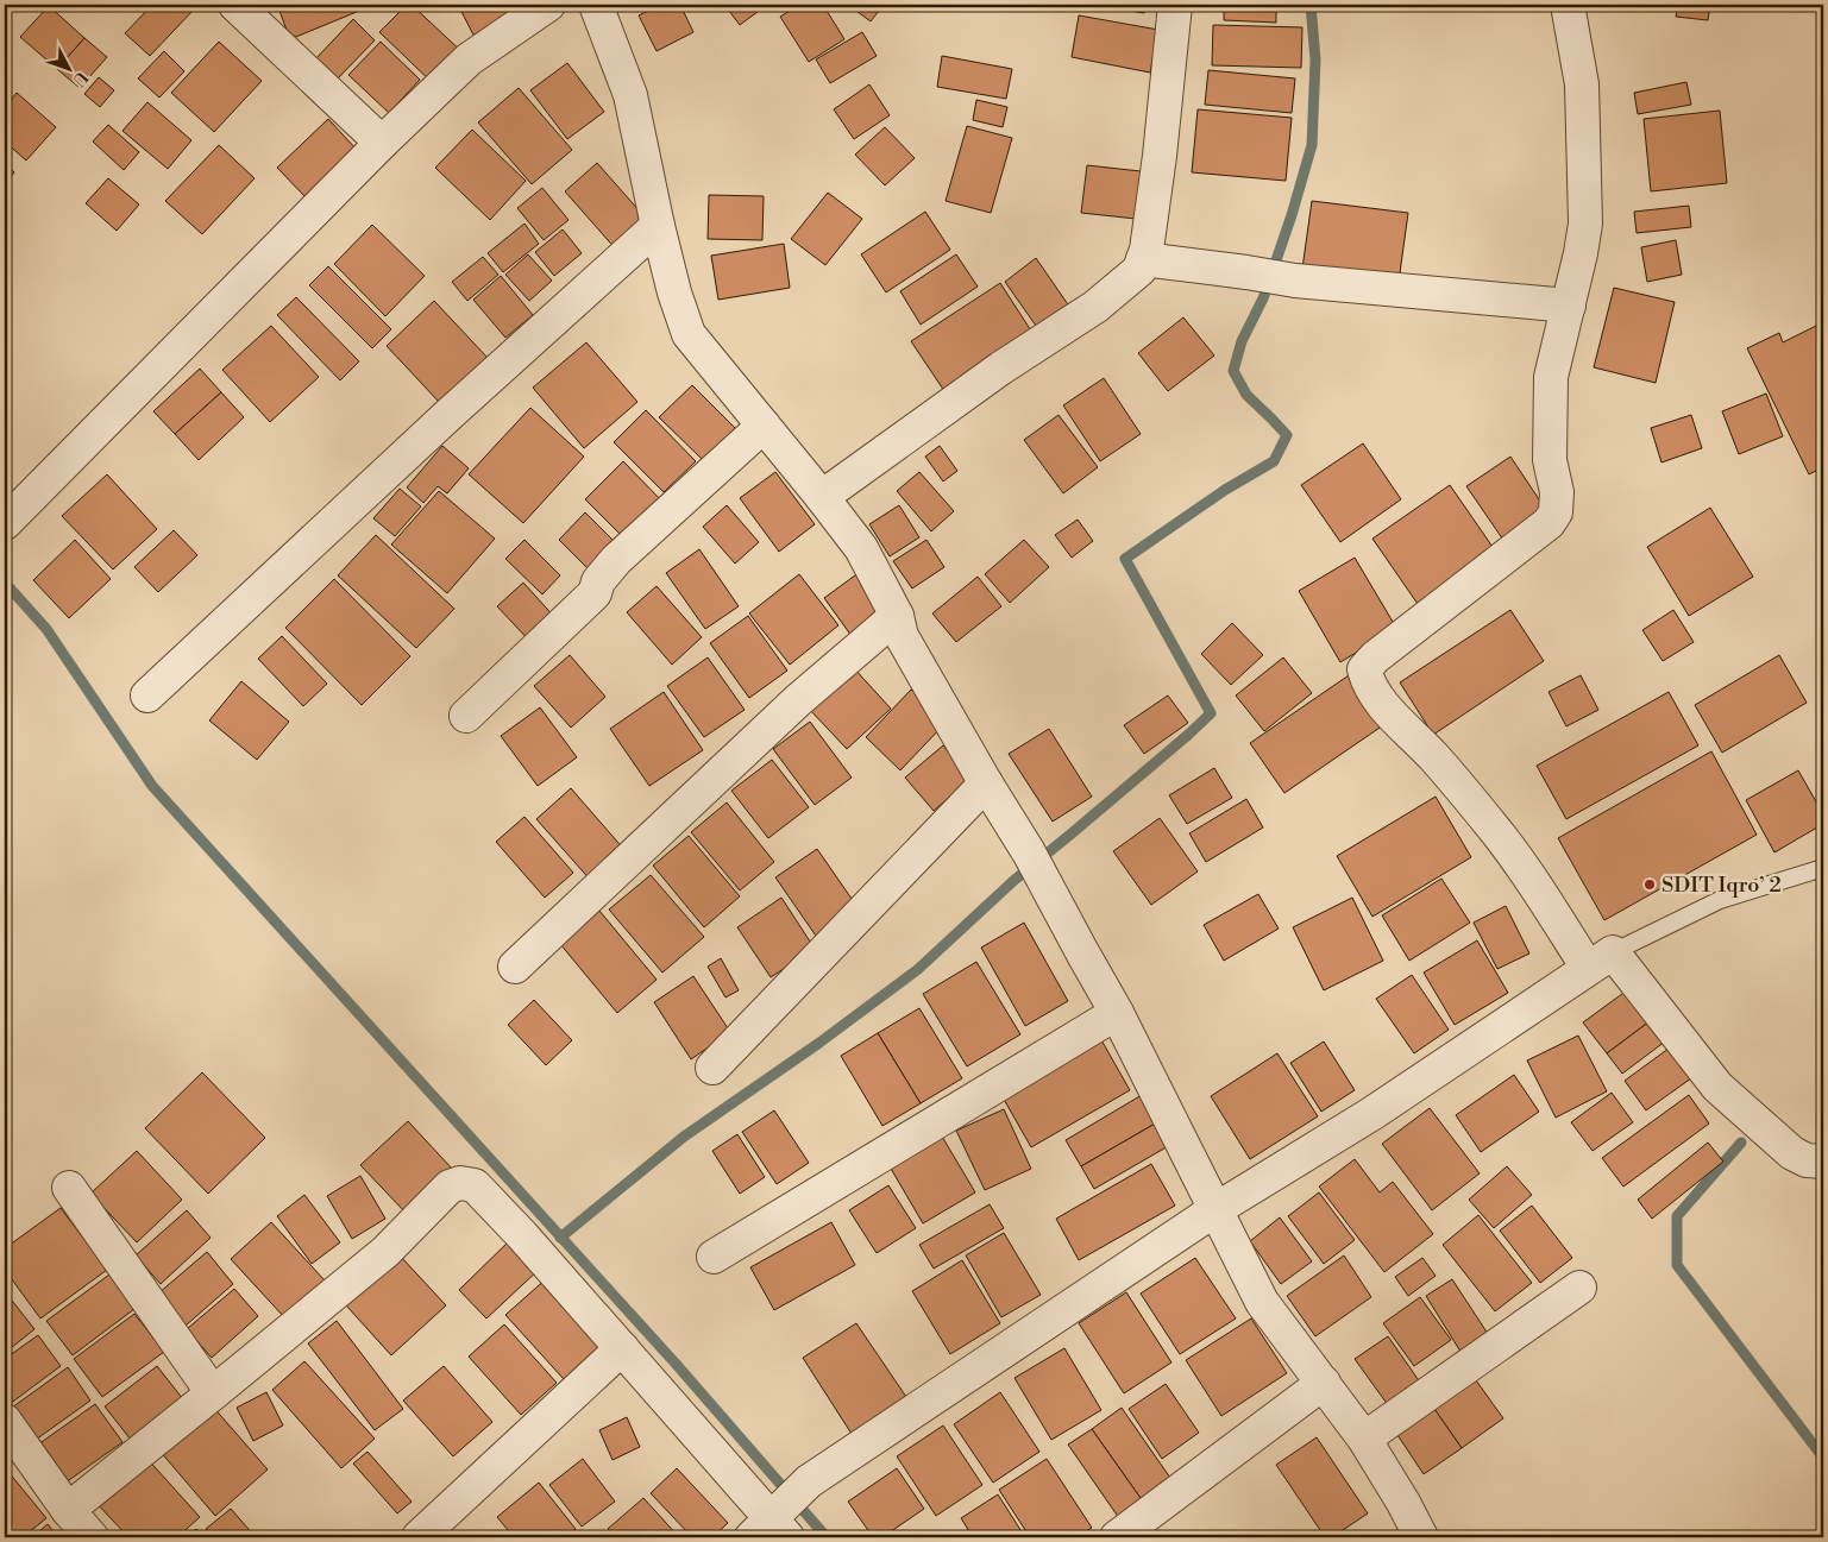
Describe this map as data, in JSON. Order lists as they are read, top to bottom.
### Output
{
  "places": ["SDIT Iqro’ 2"],
  "north": "bottom right"
}
